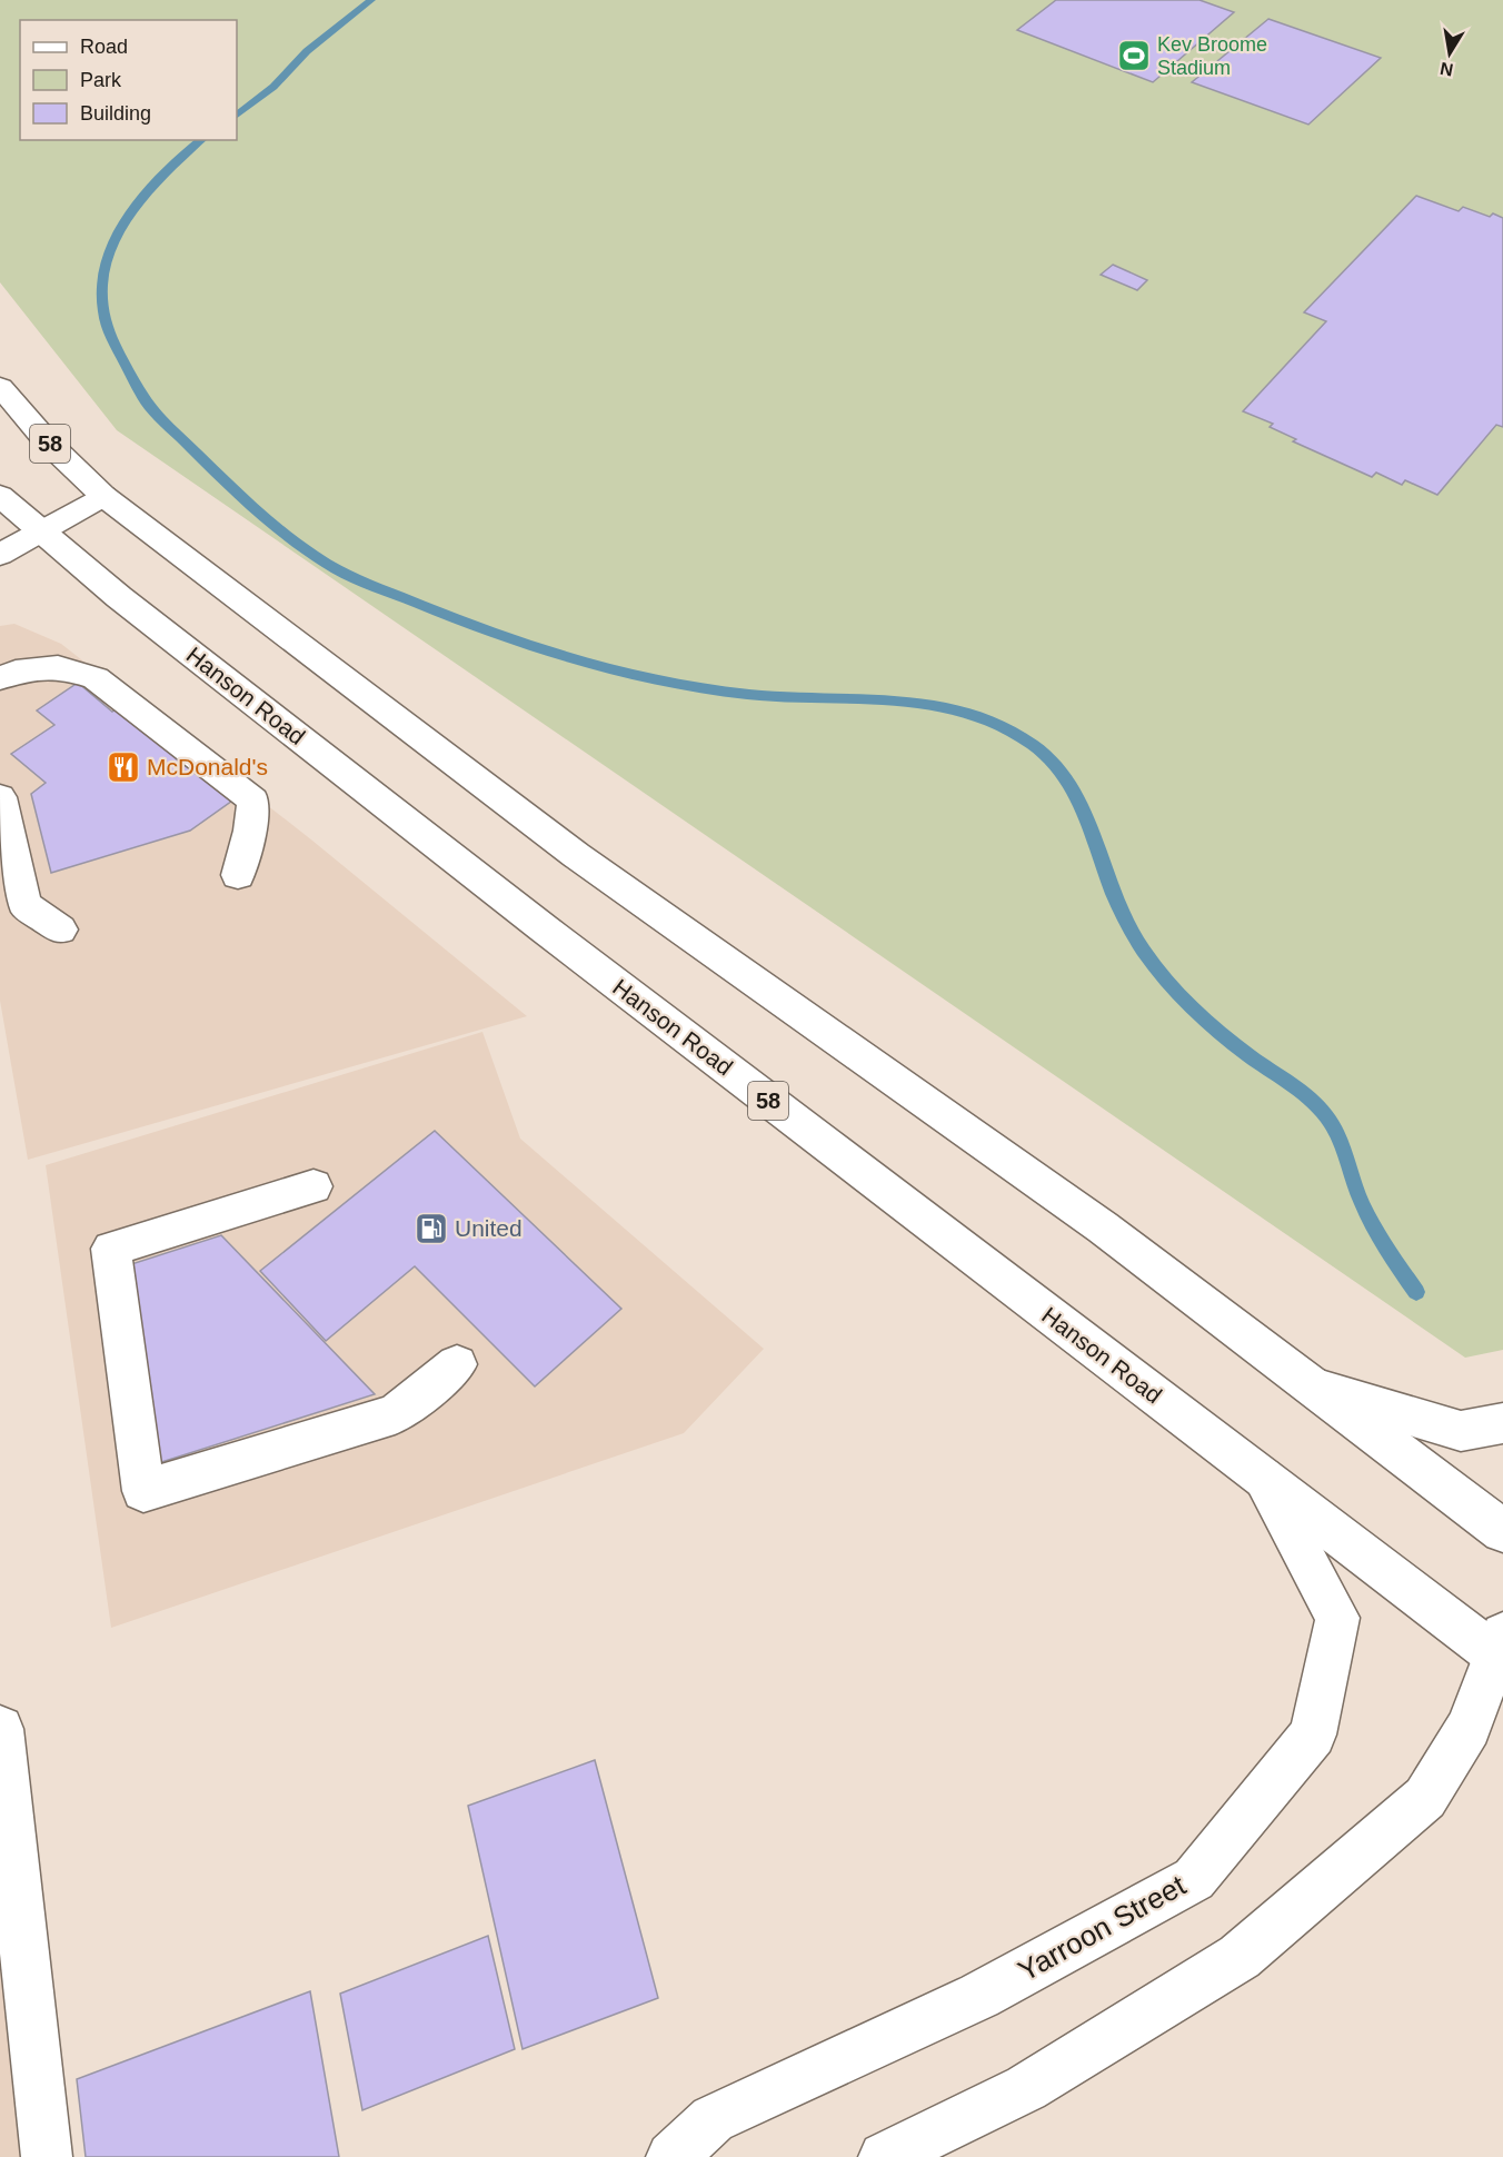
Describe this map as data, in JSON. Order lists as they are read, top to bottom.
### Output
{
  "streets": {
    "main road": ["58", "Hanson Road", "Yarroon Street"]
  },
  "crossings": [
    ["58", "Hanson Road"],
    ["Hanson Road", "Yarroon Street"]
  ],
  "places": {
    "sports": ["Kev Broome Stadium"],
    "restaurant": ["McDonald's"],
    "fuel station": ["United"]
  },
  "legend": ["Road", "Park", "Building"],
  "north": "bottom"
}
